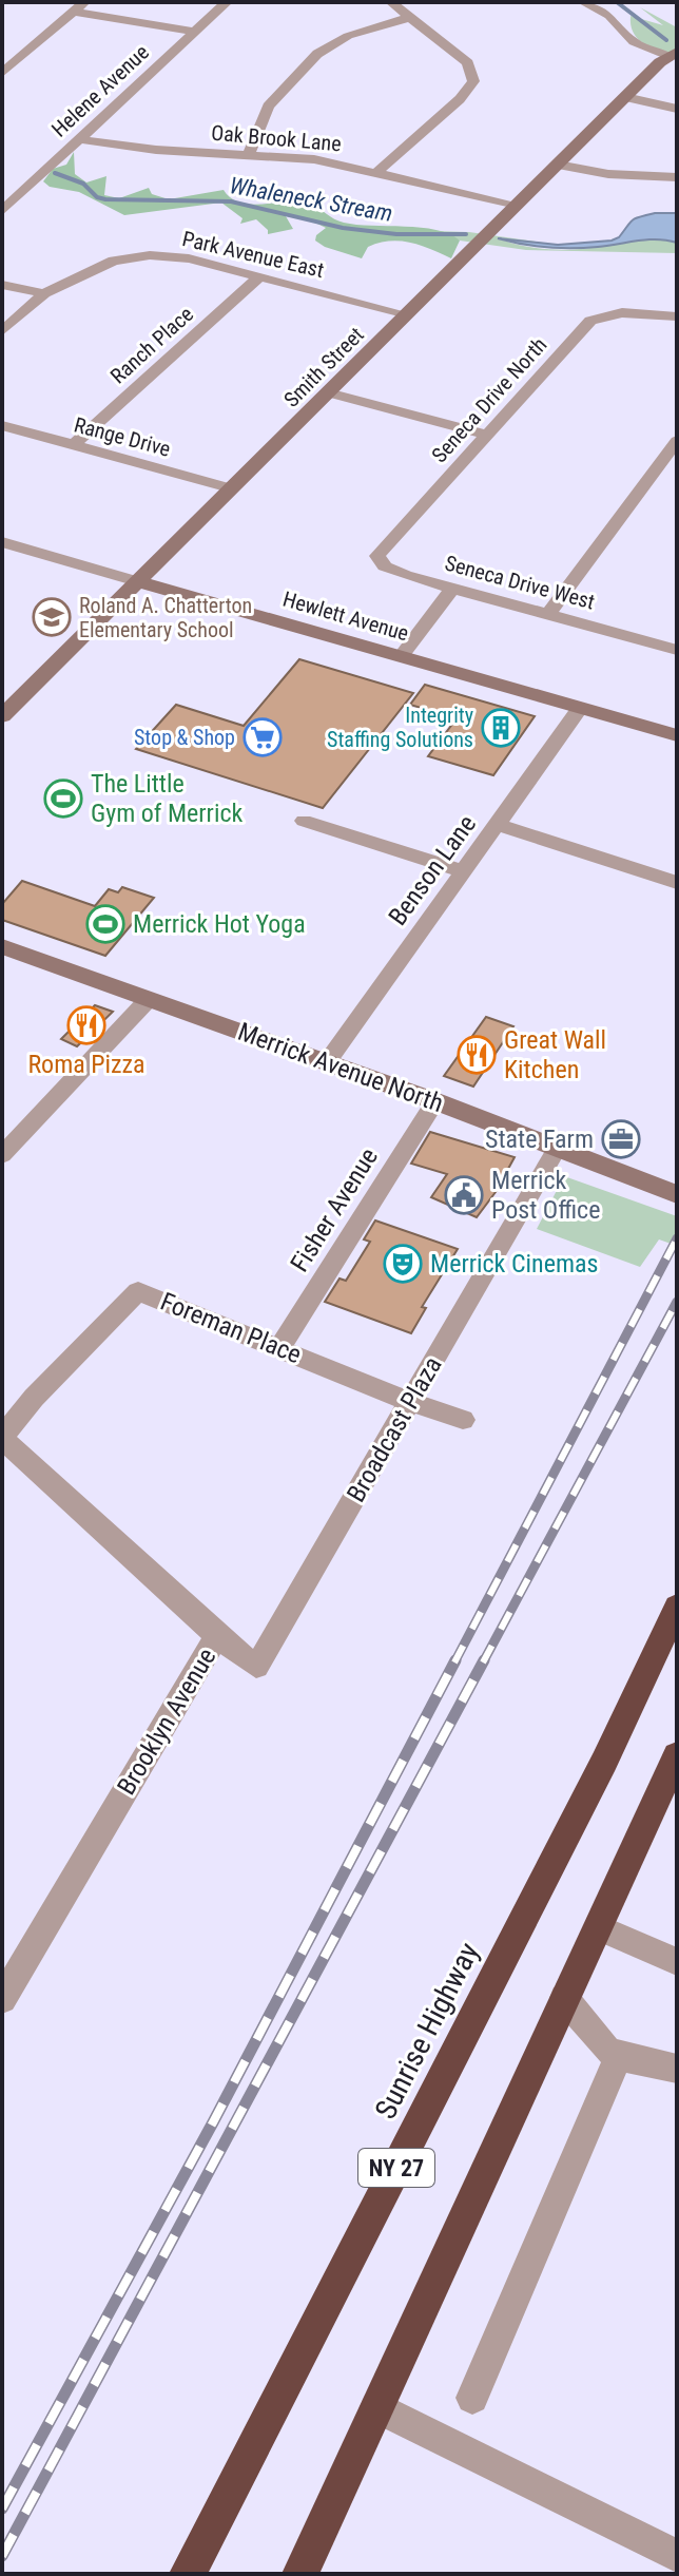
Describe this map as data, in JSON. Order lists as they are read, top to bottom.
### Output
{
  "streets": {
    "highway": ["Sunrise Highway", "NY 27"],
    "street": [
      "Helene Avenue",
      "Oak Brook Lane",
      "Park Avenue East",
      "Ranch Place",
      "Smith Street",
      "Seneca Drive North",
      "Range Drive",
      "Seneca Drive West",
      "Hewlett Avenue",
      "Benson Lane",
      "Merrick Avenue North",
      "Fisher Avenue",
      "Foreman Place",
      "Broadcast Plaza",
      "Brooklyn Avenue"
    ]
  },
  "crossings": [
    ["Helene Avenue", "Oak Brook Lane"],
    ["Oak Brook Lane", "Smith Street"],
    ["Park Avenue East", "Ranch Place"],
    ["Park Avenue East", "Smith Street"],
    ["Ranch Place", "Range Drive"],
    ["Smith Street", "Range Drive"],
    ["Smith Street", "Hewlett Avenue"],
    ["Seneca Drive North", "Seneca Drive West"],
    ["Hewlett Avenue", "Benson Lane"],
    ["Benson Lane", "Merrick Avenue North"],
    ["Merrick Avenue North", "Fisher Avenue"],
    ["Merrick Avenue North", "Broadcast Plaza"],
    ["Fisher Avenue", "Foreman Place"],
    ["Foreman Place", "Broadcast Plaza"],
    ["Foreman Place", "Brooklyn Avenue"],
    ["Broadcast Plaza", "Brooklyn Avenue"]
  ],
  "water": ["Whaleneck Stream"],
  "places": {
    "school or university": ["Roland A. Chatterton Elementary School"],
    "building": ["Integrity Staffing Solutions"],
    "supermarket": ["Stop & Shop"],
    "sports": ["The Little Gym of Merrick", "Merrick Hot Yoga"],
    "restaurant": ["Roma Pizza", "Great Wall Kitchen"],
    "office": ["State Farm"],
    "public building": ["Merrick Post Office"],
    "theatre": ["Merrick Cinemas"]
  }
}
